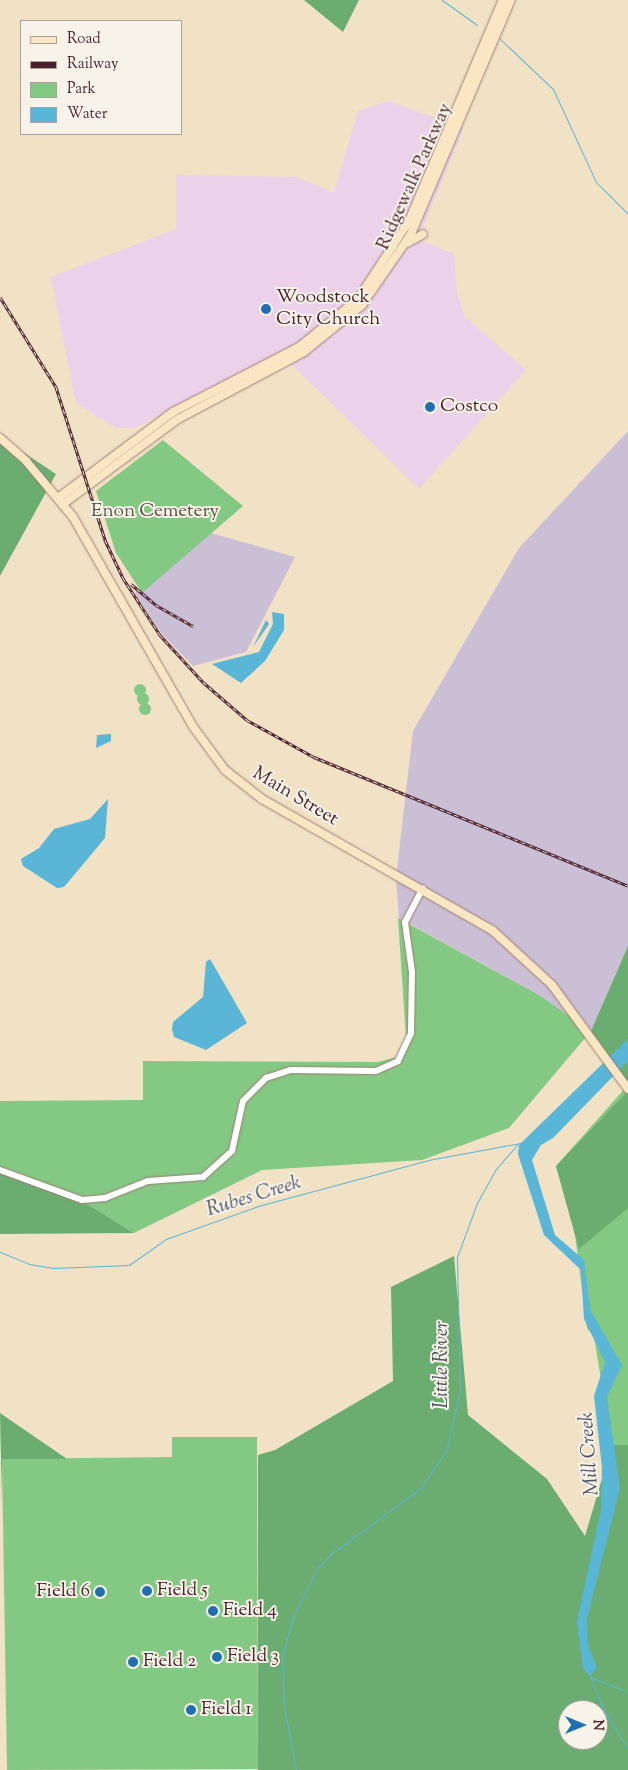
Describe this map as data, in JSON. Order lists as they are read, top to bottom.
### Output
{
  "streets": {
    "main road": ["Ridgewalk Parkway", "Main Street"]
  },
  "crossings": [
    ["Ridgewalk Parkway", "Main Street"]
  ],
  "water": ["Rubes Creek", "Little River", "Mill Creek"],
  "parks": ["Enon Cemetery"],
  "places": [
    "Woodstock City Church",
    "Costco",
    "Field 5",
    "Field 6",
    "Field 4",
    "Field 3",
    "Field 2",
    "Field 1"
  ],
  "legend": [
    "Road",
    "Railway",
    "Park",
    "Water"
  ],
  "north": "right"
}
